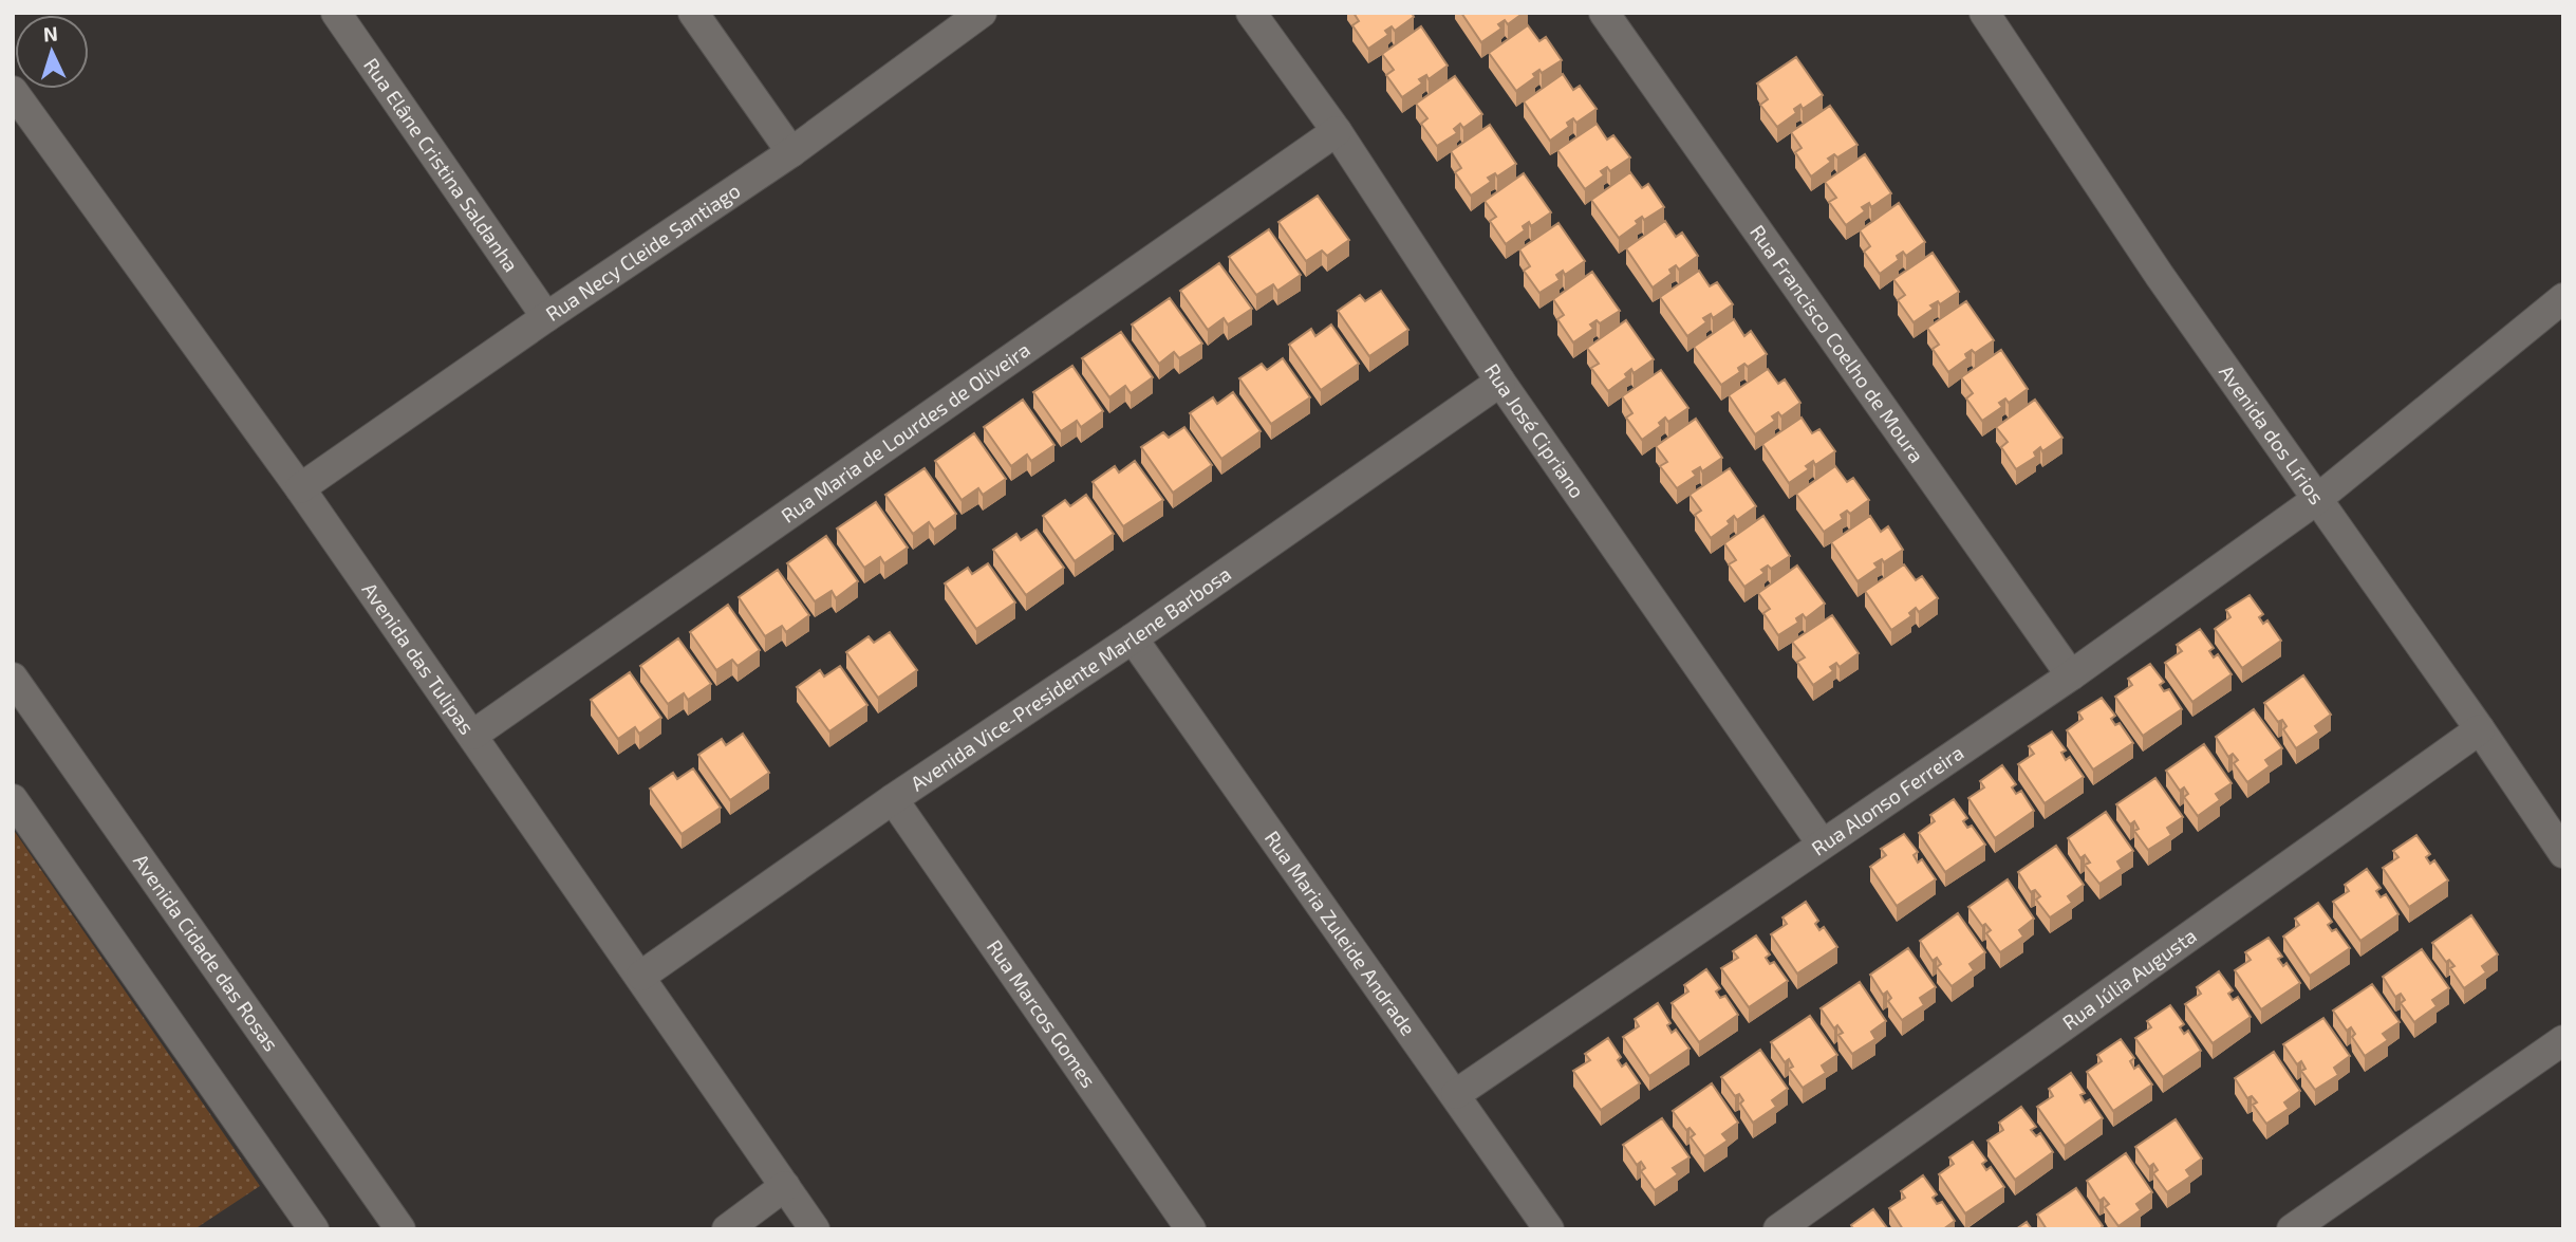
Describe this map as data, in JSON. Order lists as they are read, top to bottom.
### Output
{
  "streets": {
    "street": [
      "Rua Elâne Cristina Saldanha",
      "Rua Necy Cleide Santiago",
      "Rua Francisco Coelho de Moura",
      "Rua José Cipriano",
      "Rua Maria de Lourdes de Oliveira",
      "Avenida dos Lírios",
      "Avenida das Tulipas",
      "Avenida Vice-Presidente Marlene Barbosa",
      "Rua Alonso Ferreira",
      "Rua Maria Zuleide Andrade",
      "Avenida Cidade das Rosas",
      "Rua Júlia Augusta",
      "Rua Marcos Gomes"
    ]
  },
  "crossings": [
    ["Rua Elâne Cristina Saldanha", "Rua Necy Cleide Santiago"],
    ["Rua Necy Cleide Santiago", "Avenida das Tulipas"],
    ["Rua Francisco Coelho de Moura", "Rua Alonso Ferreira"],
    ["Rua José Cipriano", "Rua Maria de Lourdes de Oliveira"],
    ["Rua José Cipriano", "Avenida Vice-Presidente Marlene Barbosa"],
    ["Rua José Cipriano", "Rua Alonso Ferreira"],
    ["Rua Maria de Lourdes de Oliveira", "Avenida das Tulipas"],
    ["Avenida dos Lírios", "Rua Alonso Ferreira"],
    ["Avenida dos Lírios", "Rua Júlia Augusta"],
    ["Avenida das Tulipas", "Avenida Vice-Presidente Marlene Barbosa"],
    ["Avenida Vice-Presidente Marlene Barbosa", "Rua Maria Zuleide Andrade"],
    ["Avenida Vice-Presidente Marlene Barbosa", "Rua Marcos Gomes"],
    ["Rua Alonso Ferreira", "Rua Maria Zuleide Andrade"]
  ],
  "north": "top"
}
